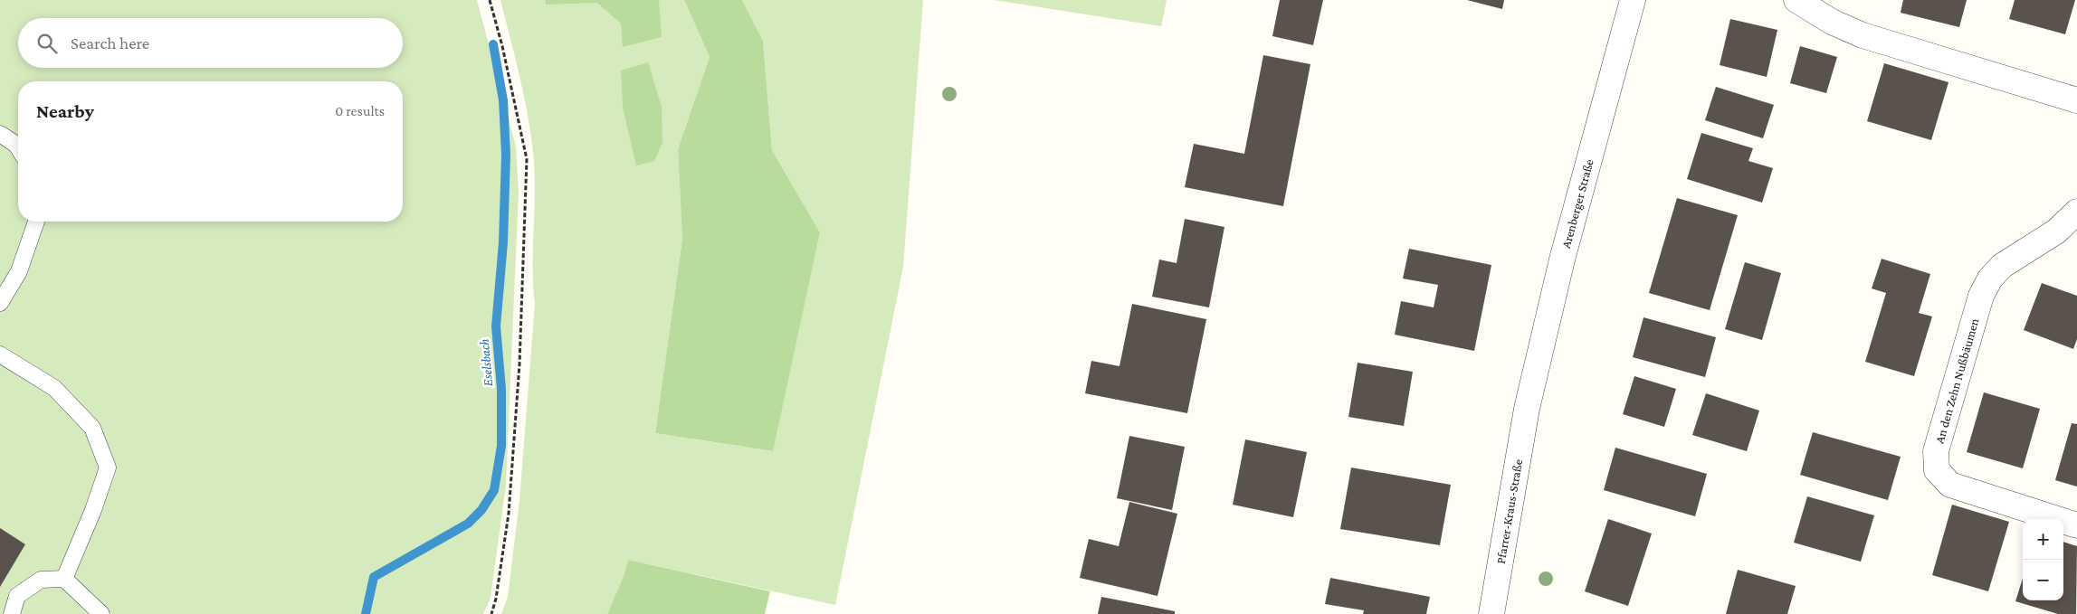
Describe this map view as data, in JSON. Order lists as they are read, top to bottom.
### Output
{
  "streets": {
    "street": ["Arenberger Straße", "An den Zehn Nußbäumen", "Pfarrer-Kraus-Straße"]
  },
  "crossings": [
    ["Arenberger Straße", "Pfarrer-Kraus-Straße"]
  ],
  "water": ["Eselsbach"],
  "page": {
    "search": "Search here",
    "heading": ["Nearby", "0 results"],
    "map_buttons": ["+", "−"]
  }
}
